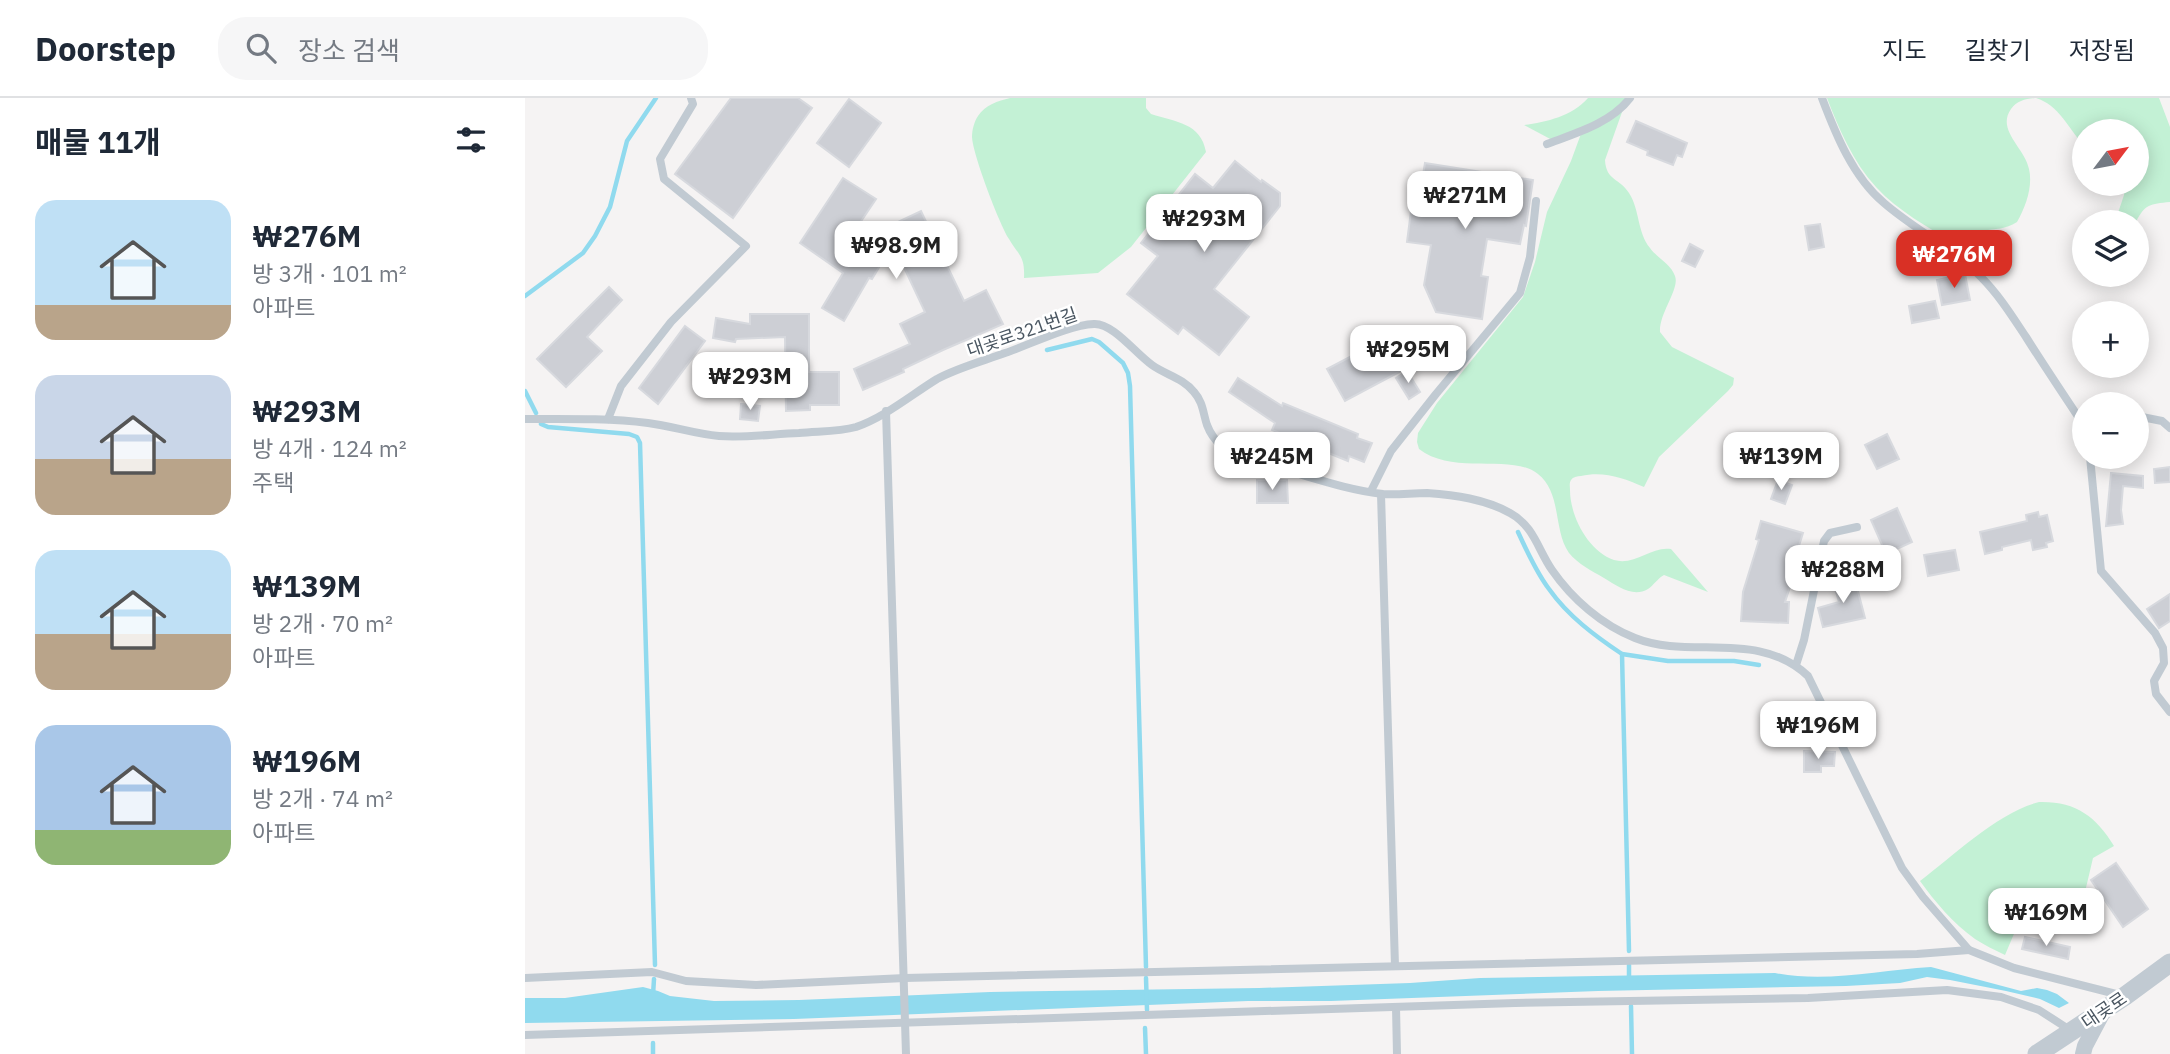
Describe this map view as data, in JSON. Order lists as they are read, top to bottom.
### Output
{
  "streets": {
    "street": ["대곶로"],
    "lane": ["대곶로321번길"]
  },
  "north": "top right",
  "page": {
    "header": "Doorstep",
    "search": "장소 검색",
    "nav": ["지도", "길찾기", "저장됨"],
    "heading": "매물 11개",
    "map_buttons": ["+", "−"],
    "price": [
      "₩271M",
      "₩293M",
      "₩98.9M",
      "₩276M",
      "₩295M",
      "₩293M",
      "₩245M",
      "₩139M",
      "₩288M",
      "₩196M",
      "₩169M"
    ],
    "list": [
      {
        "name": "₩276M",
        "note": "방 3개 · 101 m² · 아파트"
      },
      {
        "name": "₩293M",
        "note": "방 4개 · 124 m² · 주택"
      },
      {
        "name": "₩139M",
        "note": "방 2개 · 70 m² · 아파트"
      },
      {
        "name": "₩196M",
        "note": "방 2개 · 74 m² · 아파트"
      }
    ]
  }
}
